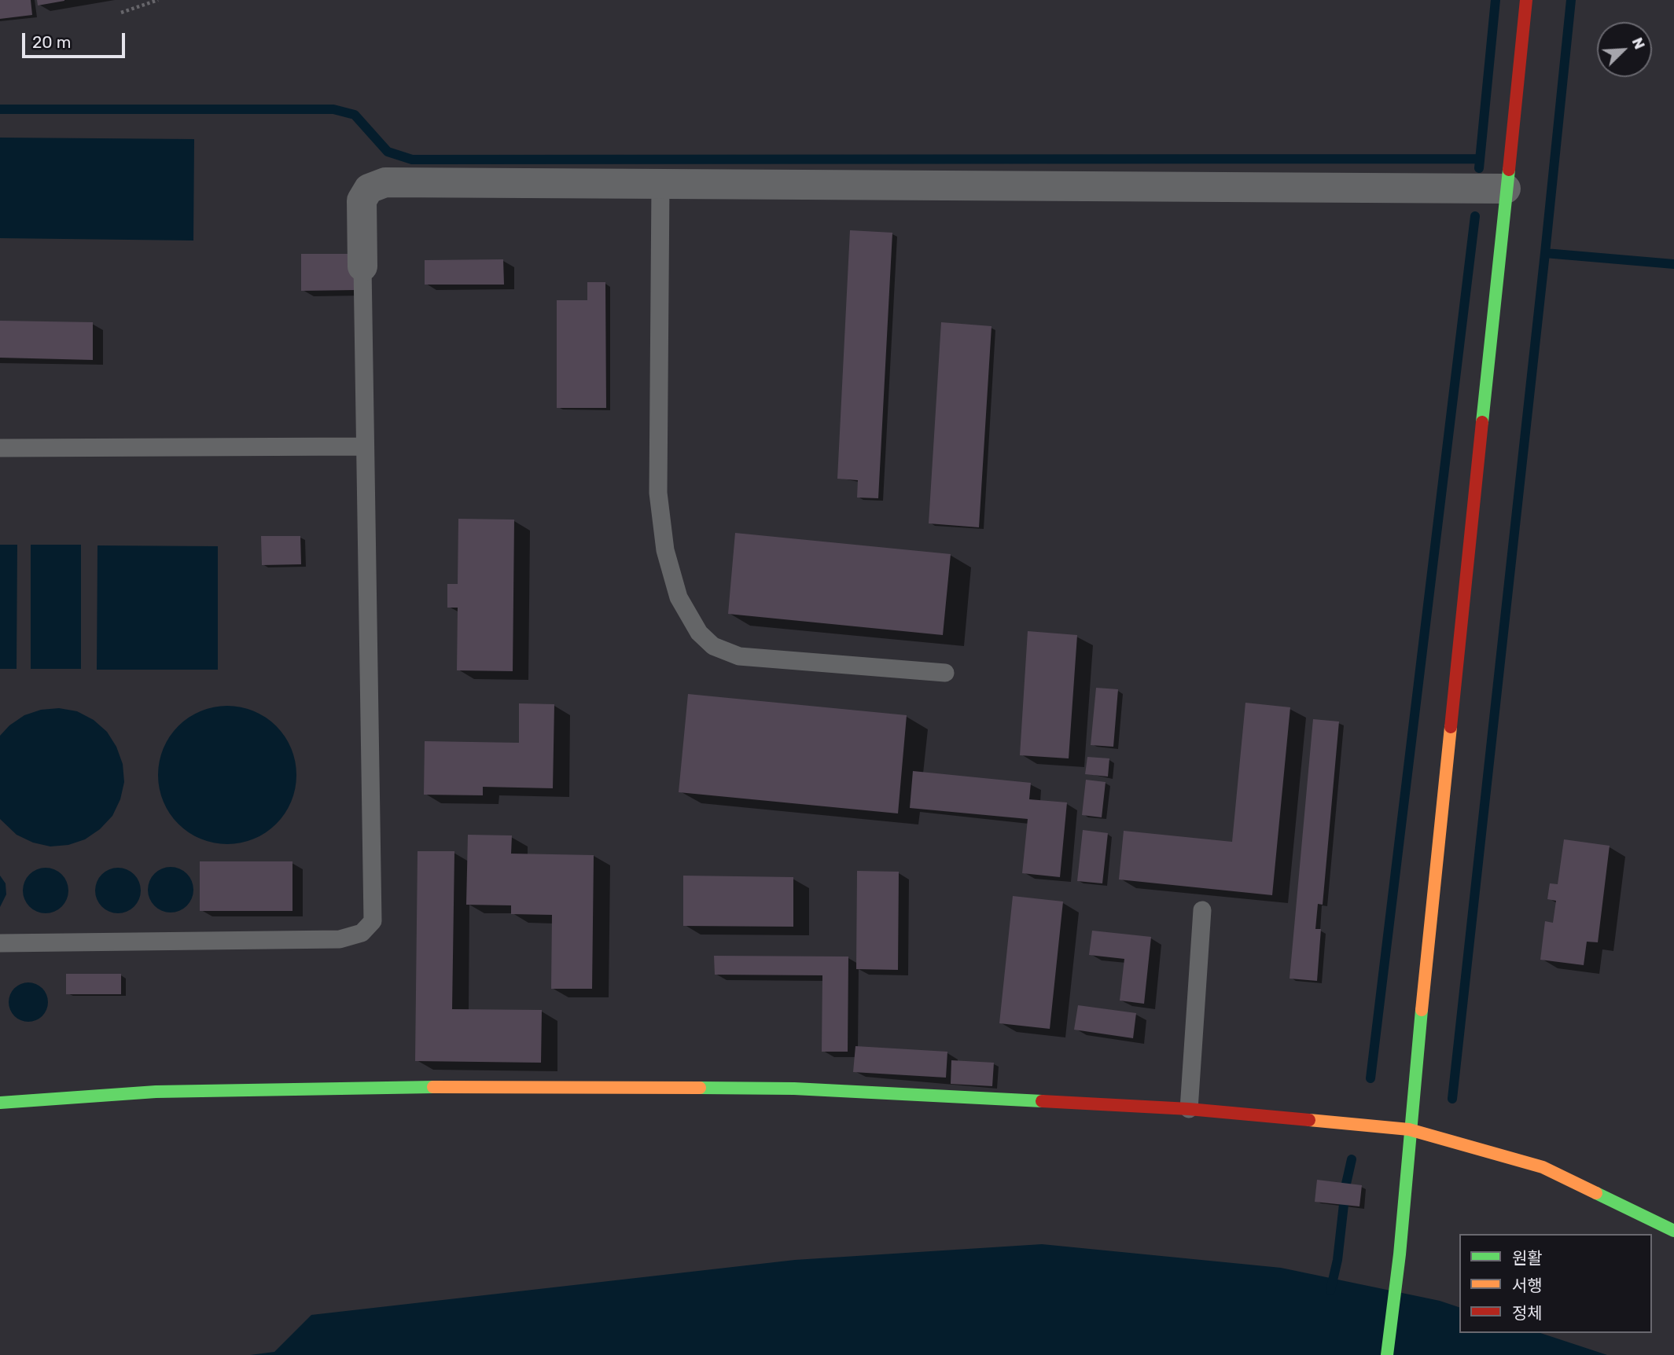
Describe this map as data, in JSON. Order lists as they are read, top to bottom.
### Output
{
  "legend": ["원활", "서행", "정체"],
  "scale_bar": "20 m",
  "north": "top right"
}
